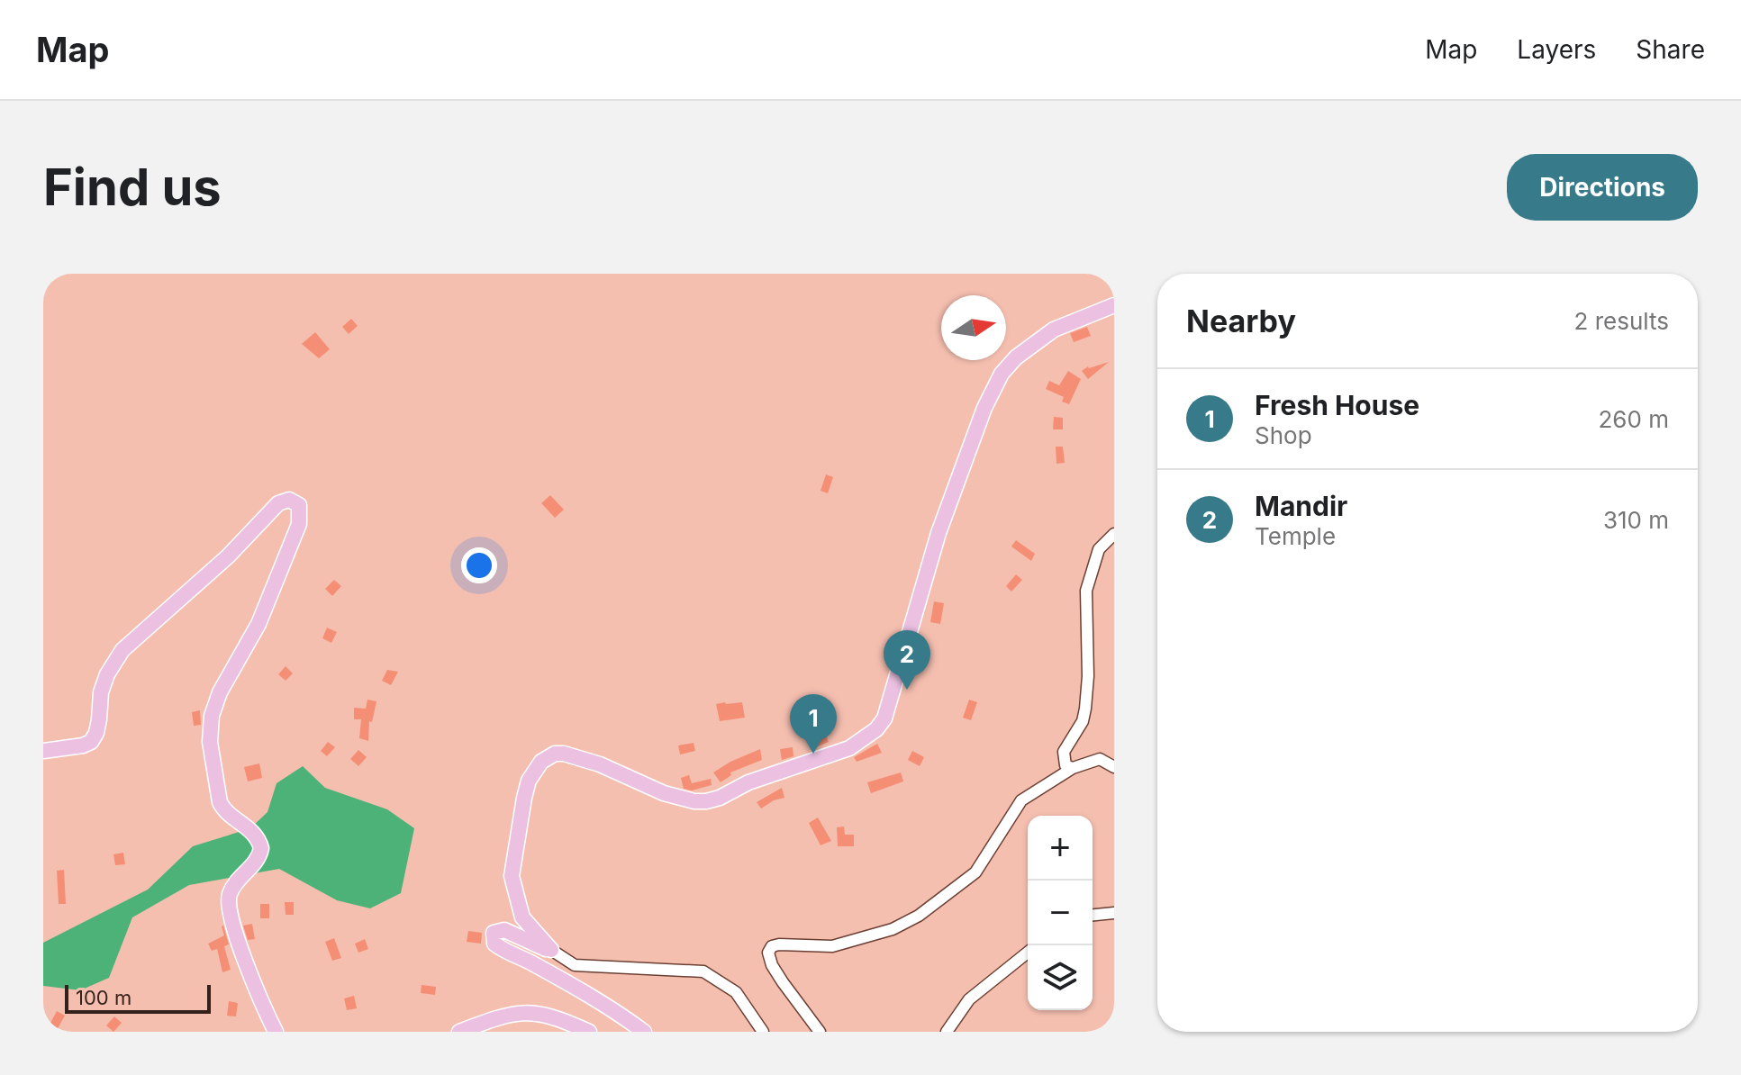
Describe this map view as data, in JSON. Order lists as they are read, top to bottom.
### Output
{
  "scale_bar": "100 m",
  "north": "right",
  "page": {
    "header": "Map",
    "nav": ["Map", "Layers", "Share"],
    "buttons": "Directions",
    "title": "Find us",
    "heading": ["Nearby", "2 results"],
    "list": [
      {
        "mark": "1",
        "name": "Fresh House",
        "note": "Shop",
        "value": "260 m"
      },
      {
        "mark": "2",
        "name": "Mandir",
        "note": "Temple",
        "value": "310 m"
      }
    ],
    "pins": ["2", "1"],
    "map_buttons": ["+", "−"],
    "scale": "100 m"
  }
}
